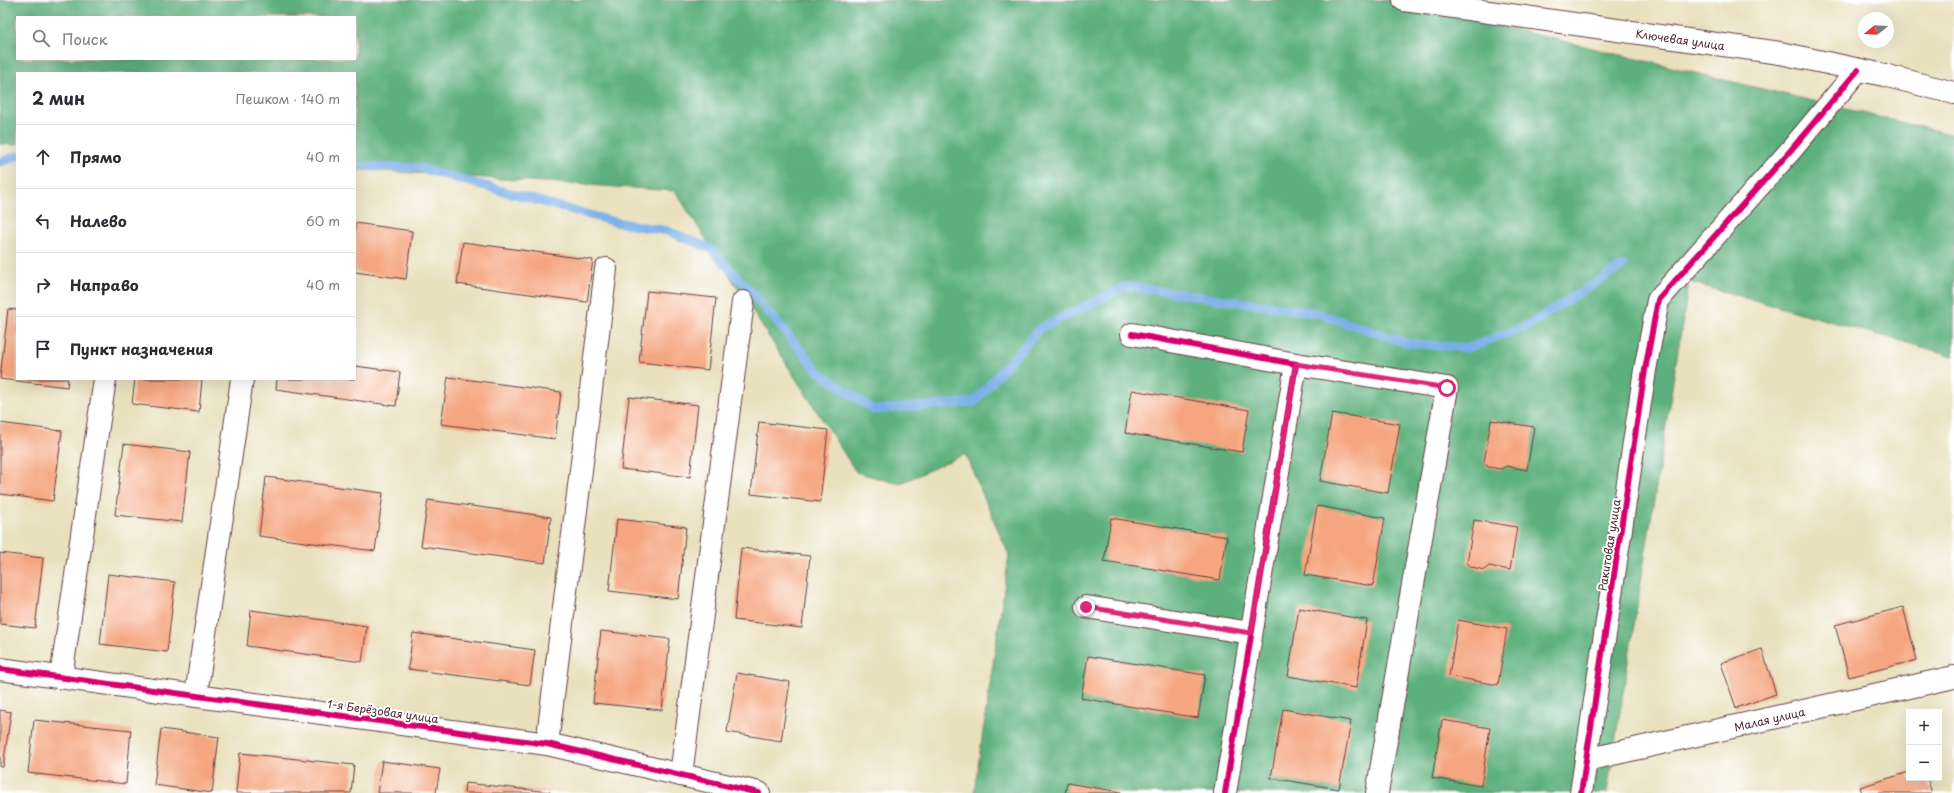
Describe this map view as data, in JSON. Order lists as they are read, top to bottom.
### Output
{
  "streets": {
    "street": [
      "Ключевая улица",
      "Ракитовая улица",
      "1-я Берёзовая улица",
      "Малая улица"
    ]
  },
  "crossings": [
    ["Ключевая улица", "Ракитовая улица"],
    ["Ракитовая улица", "Малая улица"]
  ],
  "north": "left",
  "page": {
    "search": "Поиск",
    "heading": ["2 мин", "Пешком · 140 m"],
    "list": [
      ["Прямо", "40 m"],
      ["Налево", "60 m"],
      ["Направо", "40 m"],
      "Пункт назначения"
    ],
    "map_buttons": ["+", "−"]
  }
}
